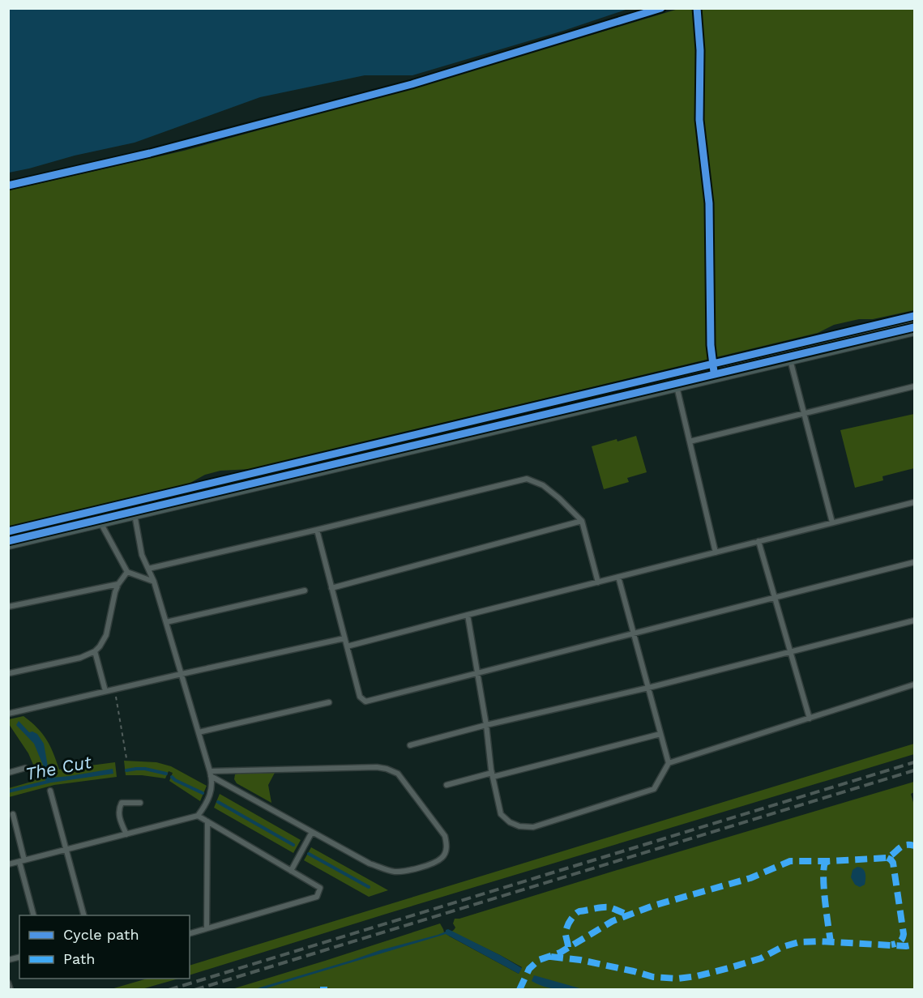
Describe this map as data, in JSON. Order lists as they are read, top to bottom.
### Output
{
  "water": ["The Cut"],
  "legend": ["Cycle path", "Path"]
}
